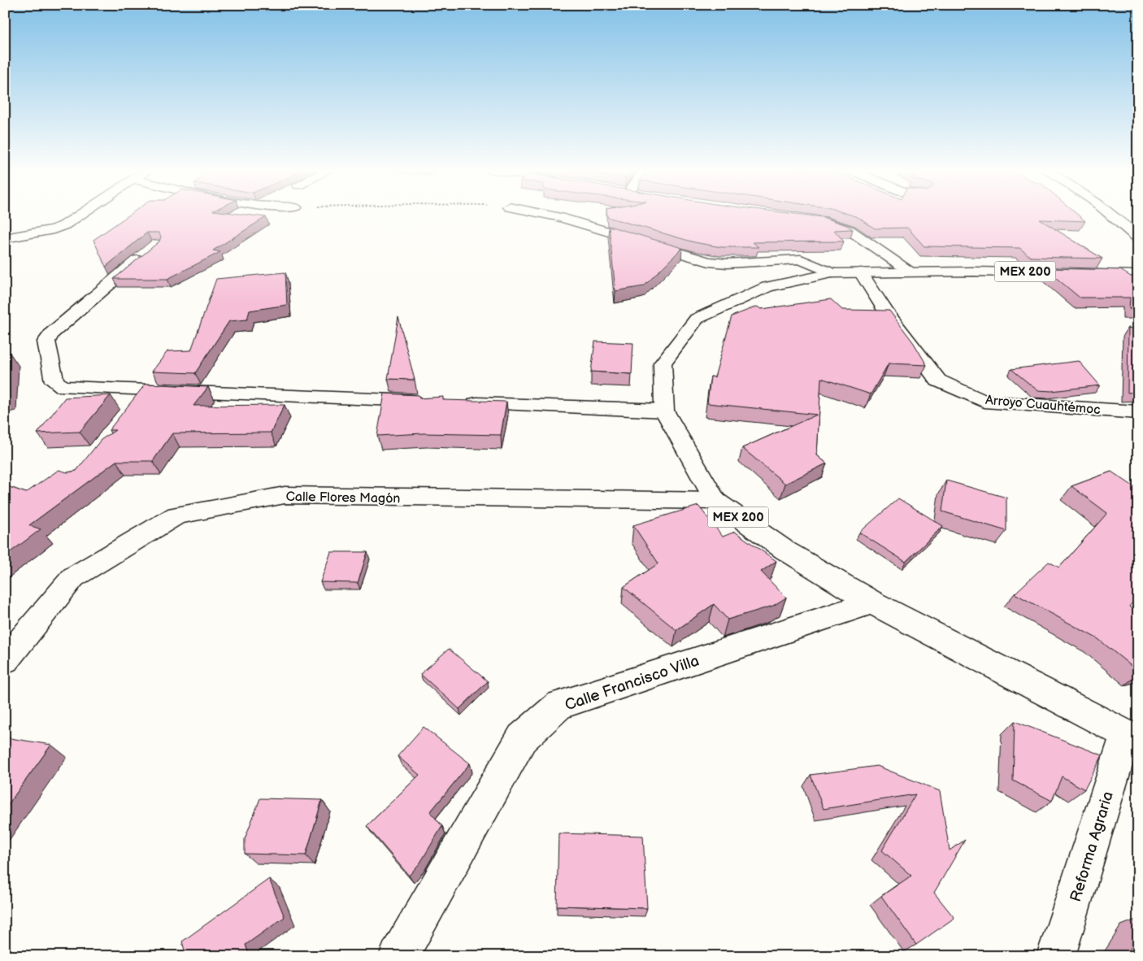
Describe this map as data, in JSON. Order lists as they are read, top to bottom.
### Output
{
  "streets": {
    "main road": [
      "MEX 200",
      "Arroyo Cuauhtémoc",
      "Calle Flores Magón",
      "Calle Francisco Villa",
      "Reforma Agraria"
    ]
  },
  "crossings": [
    ["MEX 200", "Arroyo Cuauhtémoc"],
    ["MEX 200", "Calle Flores Magón"],
    ["MEX 200", "Calle Francisco Villa"],
    ["MEX 200", "Reforma Agraria"]
  ]
}
